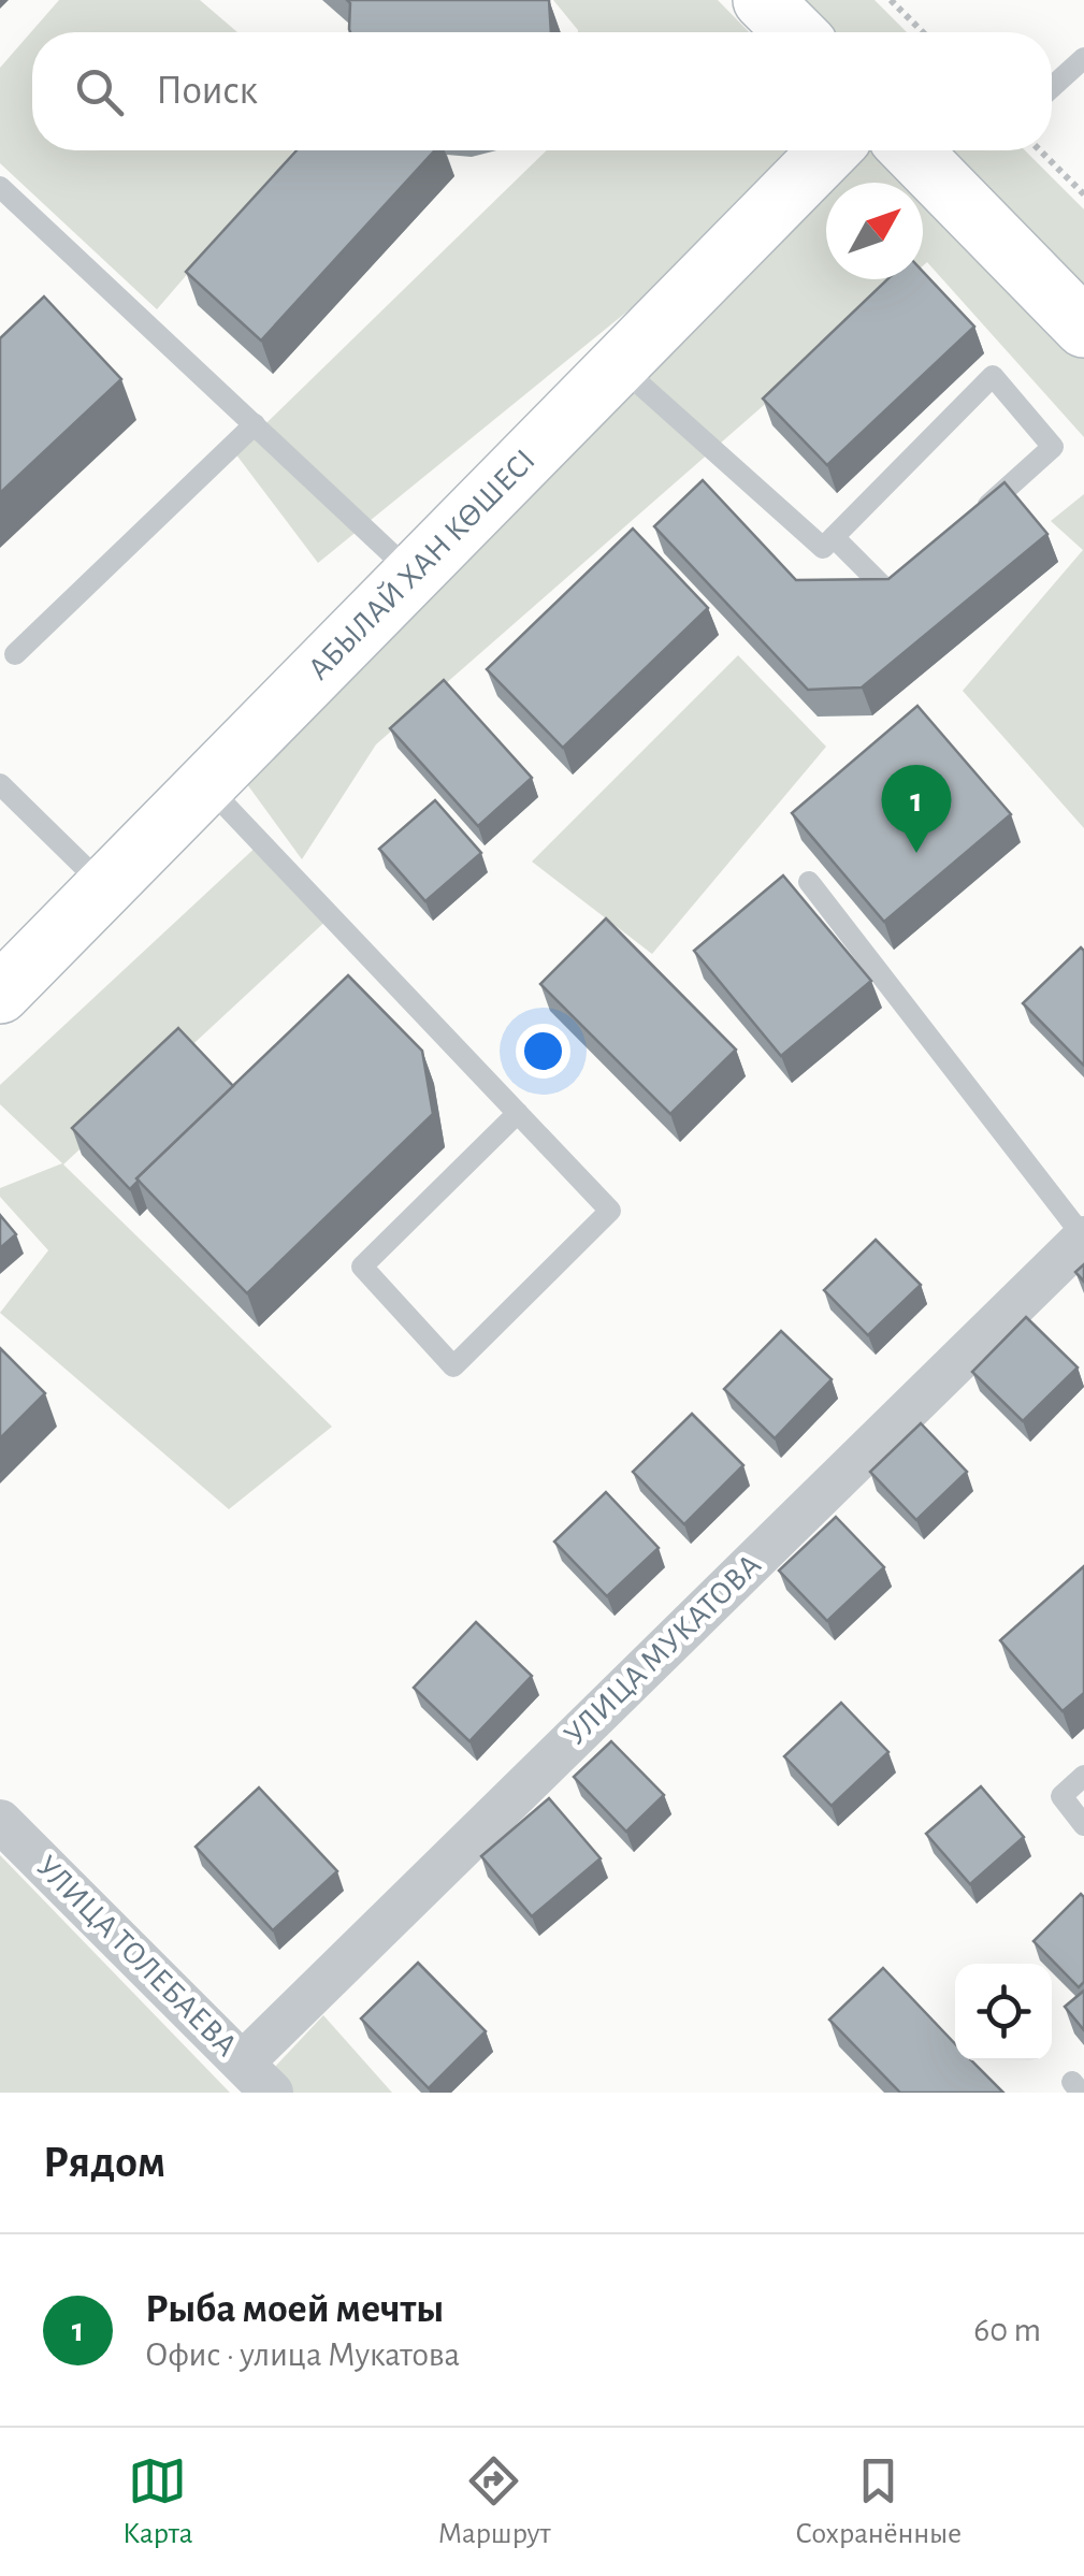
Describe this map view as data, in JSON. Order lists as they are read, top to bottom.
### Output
{
  "streets": {
    "main road": ["АБЫЛАЙ ХАН КӨШЕСІ"],
    "street": ["УЛИЦА МУКАТОВА", "УЛИЦА ТОЛЕБАЕВА"]
  },
  "crossings": [
    ["УЛИЦА МУКАТОВА", "УЛИЦА ТОЛЕБАЕВА"]
  ],
  "north": "top right",
  "page": {
    "search": "Поиск",
    "pins": "1",
    "heading": "Рядом",
    "list": [
      {
        "mark": "1",
        "name": "Рыба моей мечты",
        "note": "Офис · улица Мукатова",
        "value": "60 m"
      }
    ],
    "nav": ["Карта", "Маршрут", "Сохранённые"]
  }
}
